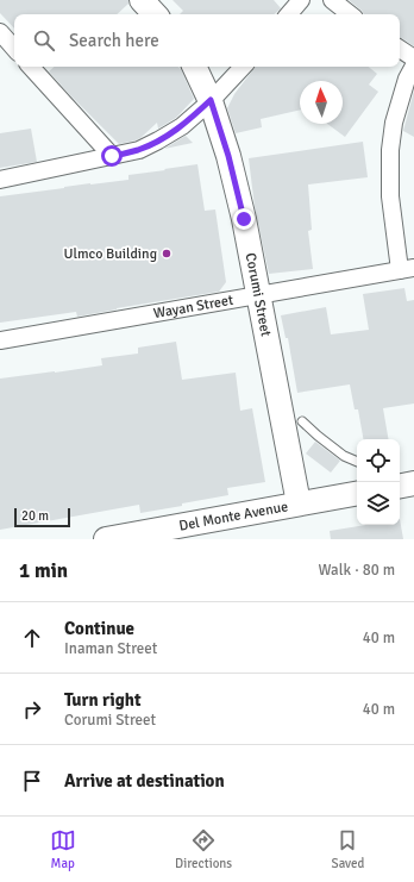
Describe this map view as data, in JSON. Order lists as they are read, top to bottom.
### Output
{
  "streets": {
    "street": ["Corumi Street", "Wayan Street", "Del Monte Avenue"]
  },
  "crossings": [
    ["Corumi Street", "Wayan Street"],
    ["Corumi Street", "Del Monte Avenue"]
  ],
  "places": ["Ulmco Building"],
  "scale_bar": "20 m",
  "north": "top",
  "page": {
    "search": "Search here",
    "scale": "20 m",
    "heading": ["1 min", "Walk · 80 m"],
    "list": [
      ["Continue", "Inaman Street", "40 m"],
      ["Turn right", "Corumi Street", "40 m"],
      "Arrive at destination"
    ],
    "nav": ["Map", "Directions", "Saved"]
  }
}
